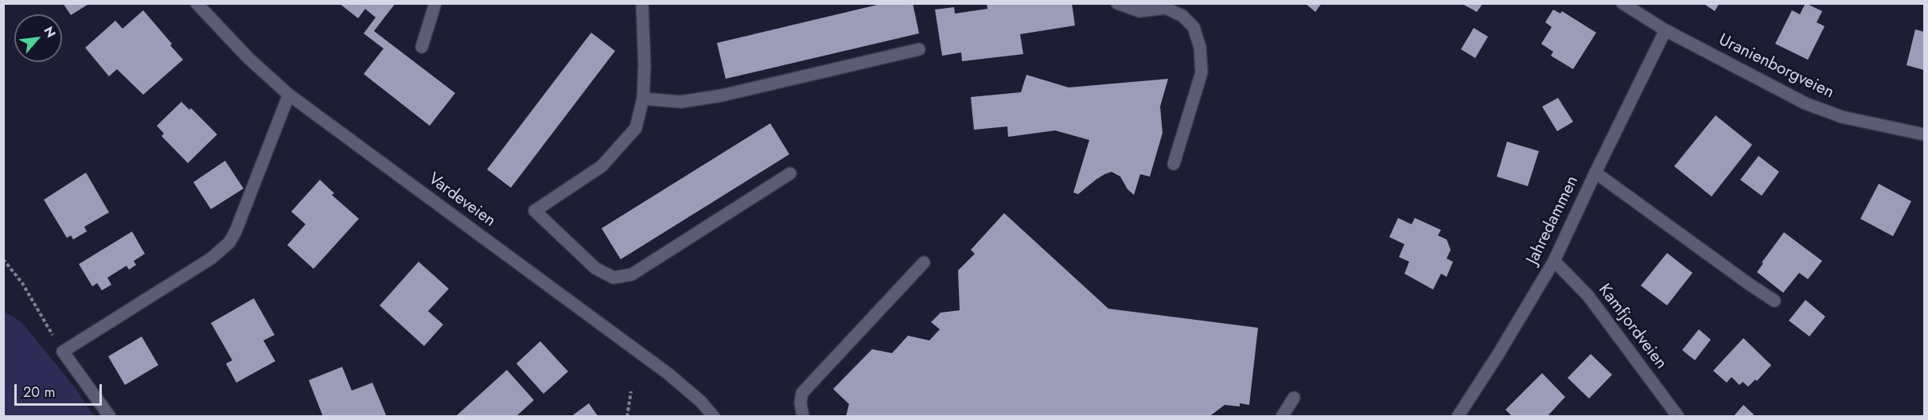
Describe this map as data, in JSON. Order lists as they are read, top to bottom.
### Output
{
  "streets": {
    "street": [
      "Uranienborgveien",
      "Vardeveien",
      "Jahredammen",
      "Kamfjordveien"
    ]
  },
  "crossings": [
    ["Uranienborgveien", "Jahredammen"],
    ["Jahredammen", "Kamfjordveien"]
  ],
  "scale_bar": "20 m",
  "north": "top right"
}
